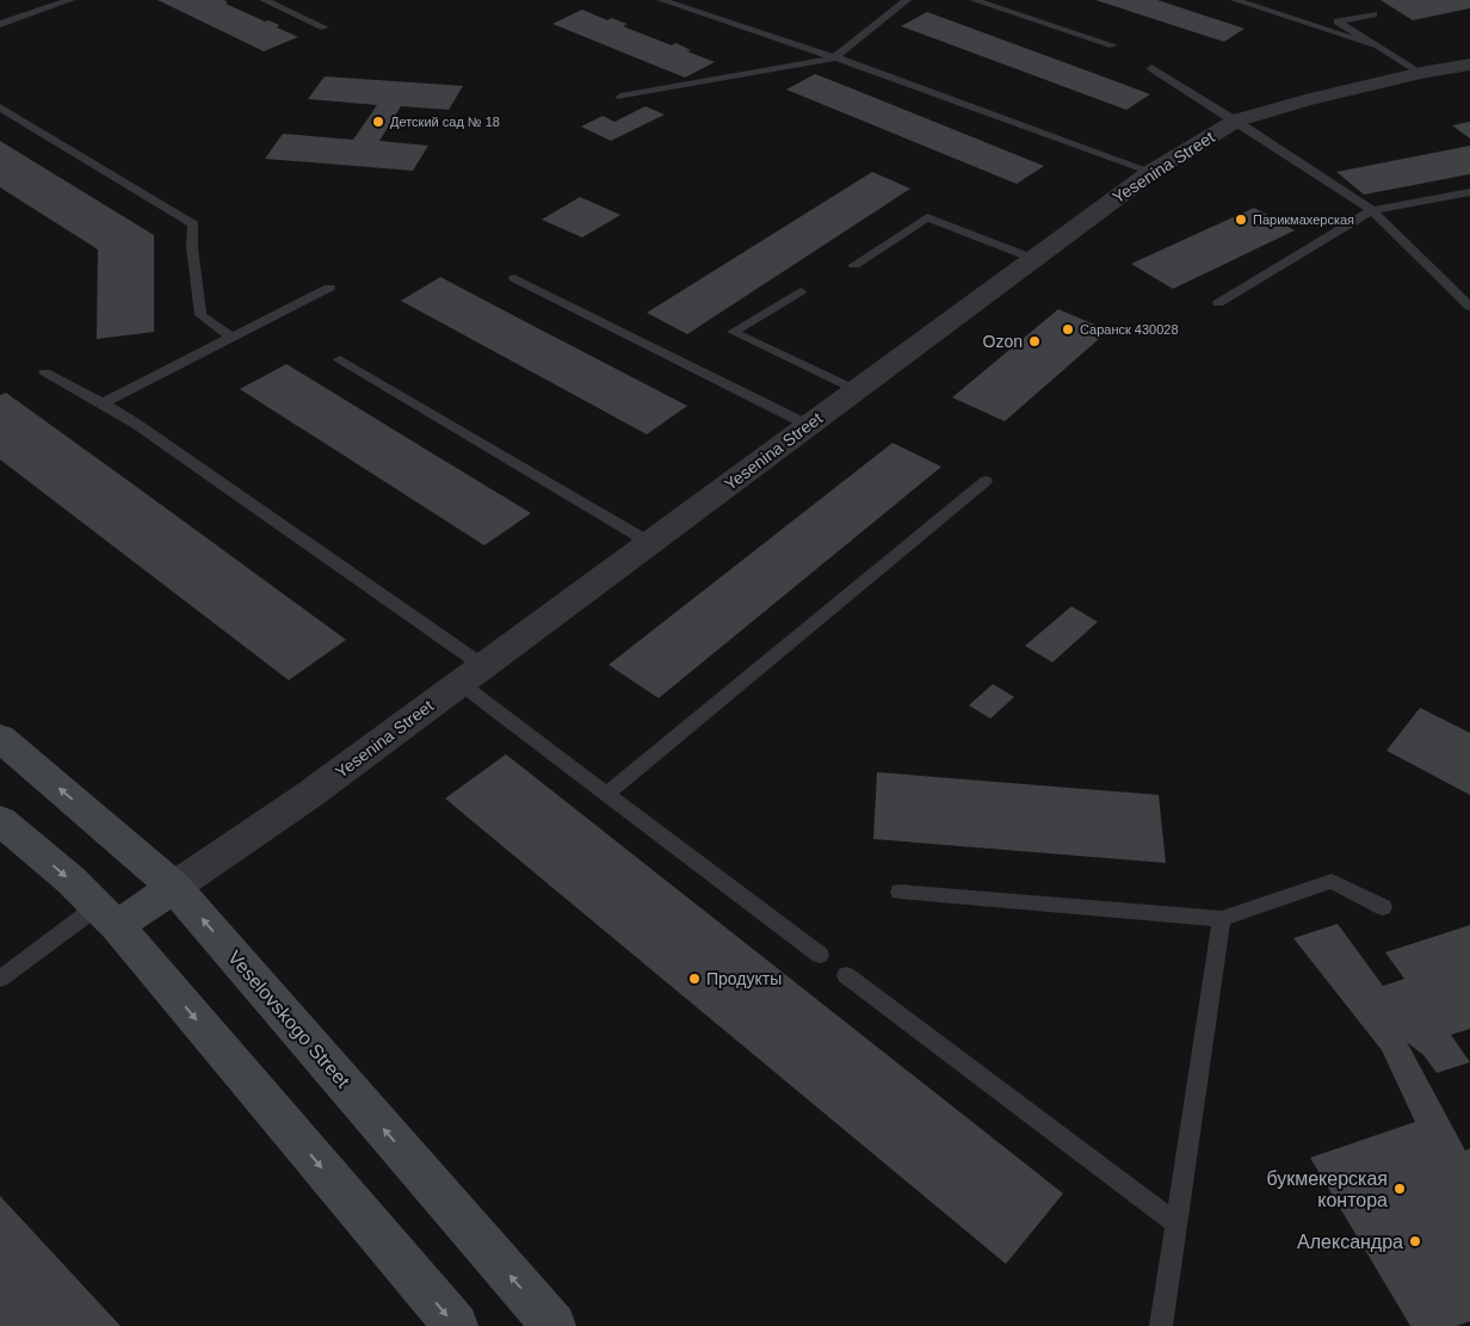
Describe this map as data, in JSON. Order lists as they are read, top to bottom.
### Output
{
  "streets": {
    "main road": ["Yesenina Street", "Veselovskogo Street"]
  },
  "crossings": [
    ["Yesenina Street", "Veselovskogo Street"]
  ],
  "places": [
    "Детский сад № 18",
    "Парикмахерская",
    "Саранск 430028",
    "Ozon",
    "Продукты",
    "букмекерская контора",
    "Александра"
  ]
}
